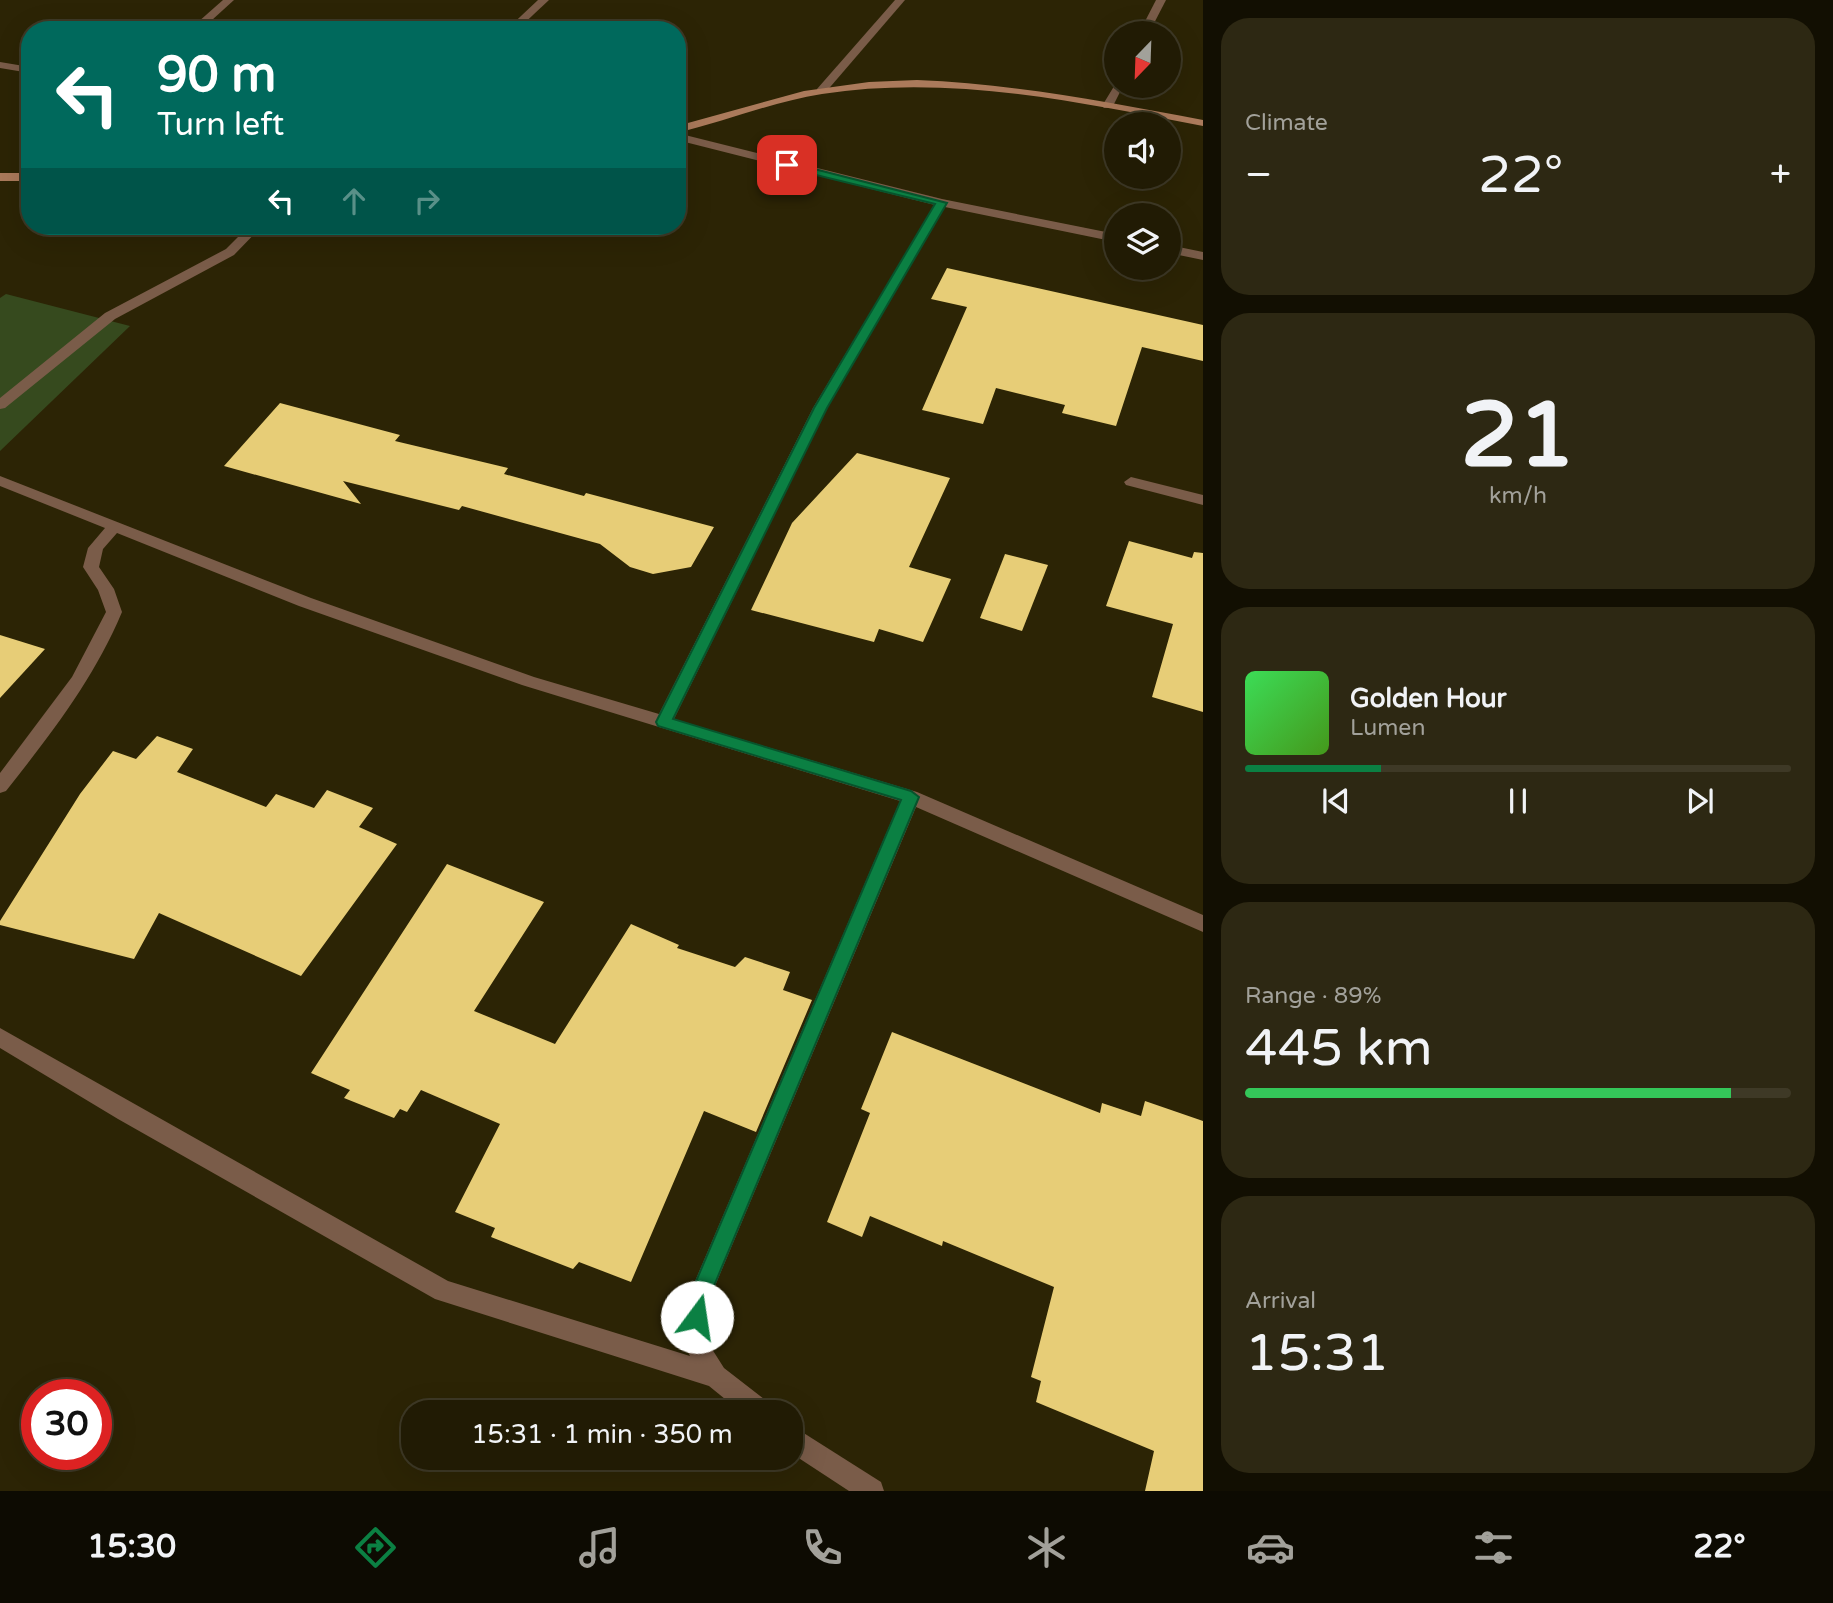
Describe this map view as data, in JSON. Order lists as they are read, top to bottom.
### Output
{
  "north": "bottom left",
  "page": {
    "tile": [
      "Climate",
      ["21", "km/h"],
      ["Range · 89%", "445 km"],
      ["Arrival", "15:31"]
    ],
    "turn": ["90 m", "Turn left"],
    "heat": ["−", "22°", "+"],
    "song": ["Golden Hour", "Lumen"],
    "limit": "30",
    "trip": "15:31 · 1 min · 350 m",
    "tabs": ["15:30", "22°"]
  }
}
